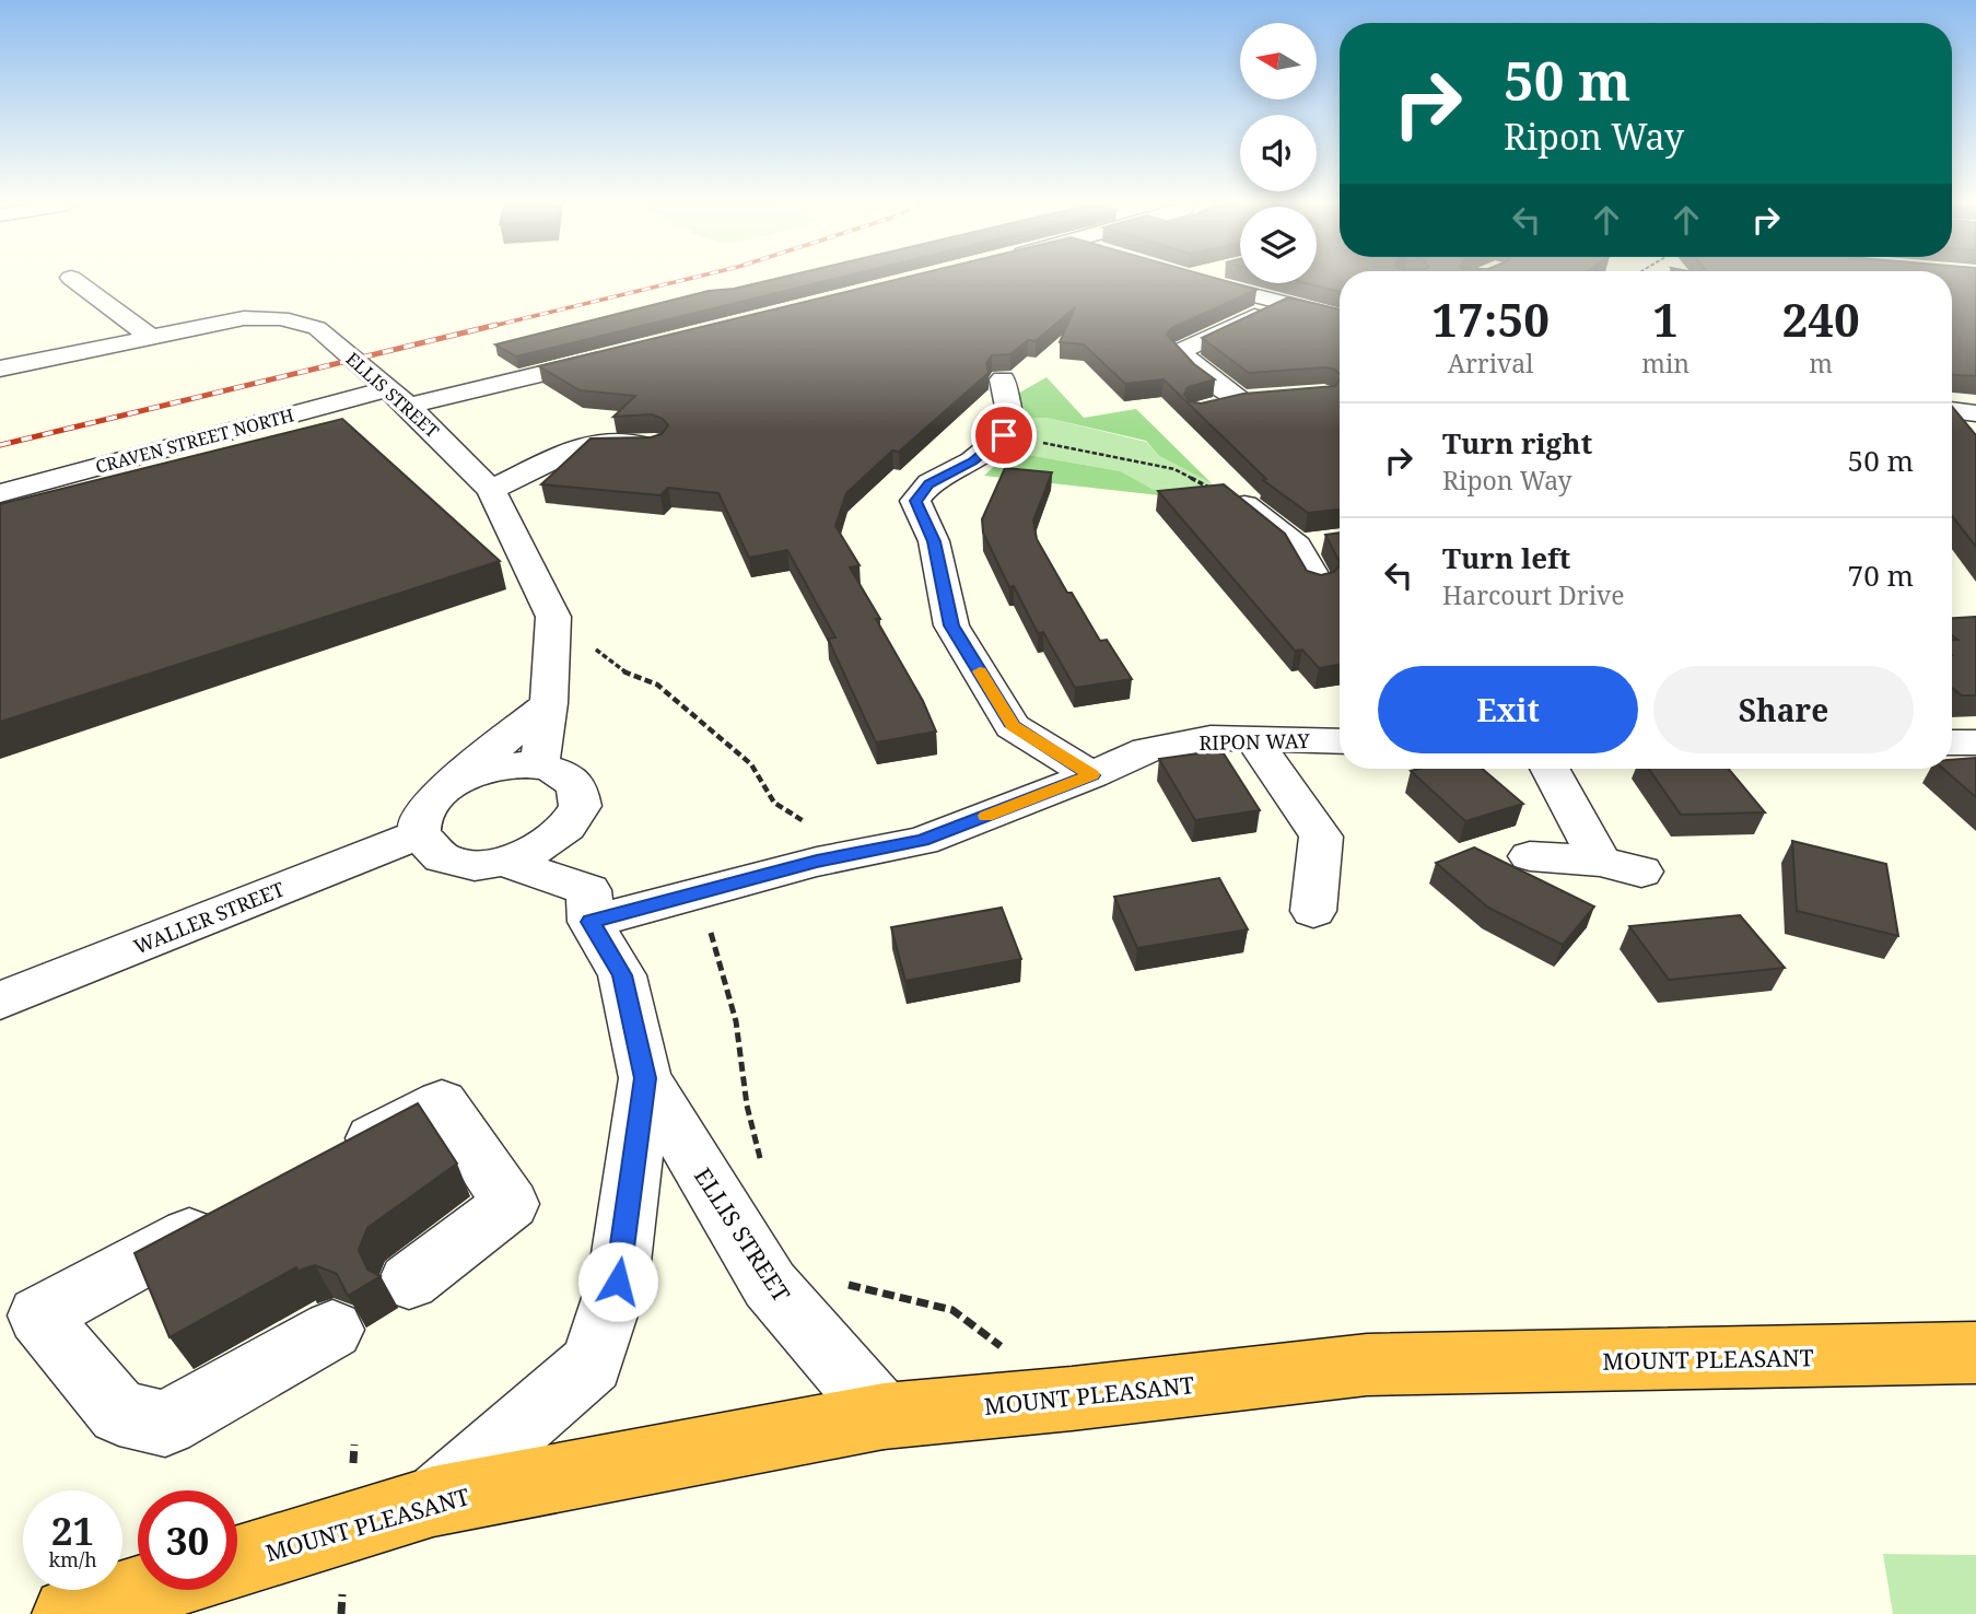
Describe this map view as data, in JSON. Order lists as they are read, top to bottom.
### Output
{
  "streets": {
    "highway": ["MOUNT PLEASANT"],
    "street": [
      "ELLIS STREET",
      "CRAVEN STREET NORTH",
      "RIPON WAY",
      "WALLER STREET"
    ]
  },
  "crossings": [
    ["ELLIS STREET", "CRAVEN STREET NORTH"],
    ["ELLIS STREET", "RIPON WAY"],
    ["ELLIS STREET", "WALLER STREET"],
    ["ELLIS STREET", "MOUNT PLEASANT"]
  ],
  "north": "left",
  "page": {
    "turn": ["50 m", "Ripon Way"],
    "eta": [
      "17:50",
      "Arrival",
      "1",
      "min",
      "240",
      "m"
    ],
    "list": [
      {
        "name": "Turn right",
        "note": "Ripon Way",
        "value": "50 m"
      },
      {
        "name": "Turn left",
        "note": "Harcourt Drive",
        "value": "70 m"
      }
    ],
    "buttons": ["Exit", "Share"],
    "speed": "21 km/h",
    "limit": "30"
  }
}
